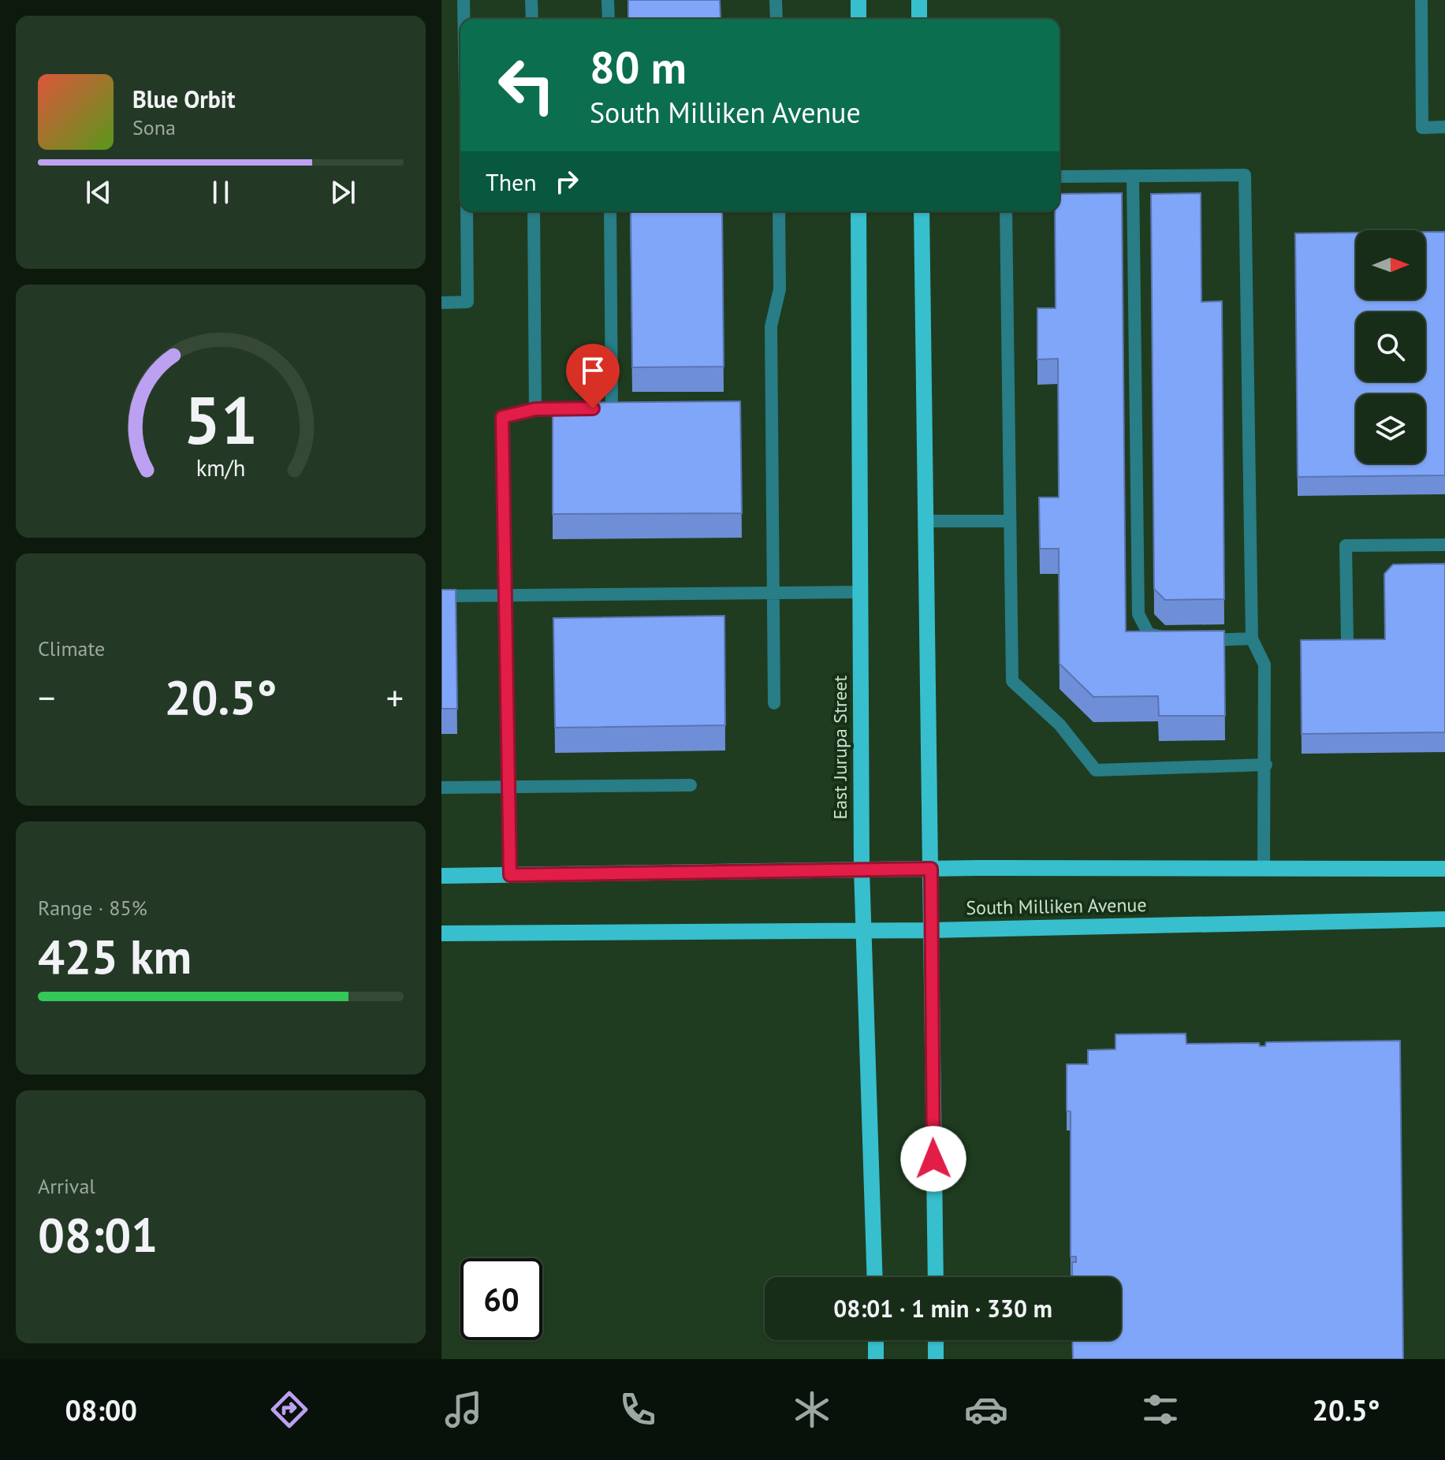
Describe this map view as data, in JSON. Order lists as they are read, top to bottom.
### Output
{
  "streets": {
    "main road": ["East Jurupa Street", "South Milliken Avenue"]
  },
  "crossings": [
    ["East Jurupa Street", "South Milliken Avenue"]
  ],
  "north": "right",
  "page": {
    "turn": ["80 m", "South Milliken Avenue"],
    "song": ["Blue Orbit", "Sona"],
    "then": "Then",
    "tile": [
      "Climate",
      ["Range · 85%", "425 km"],
      ["Arrival", "08:01"]
    ],
    "heat": ["−", "20.5°", "+"],
    "limit": "60",
    "trip": "08:01 · 1 min · 330 m",
    "tabs": ["08:00", "20.5°"],
    "gauge": ["51", "km/h"]
  }
}
